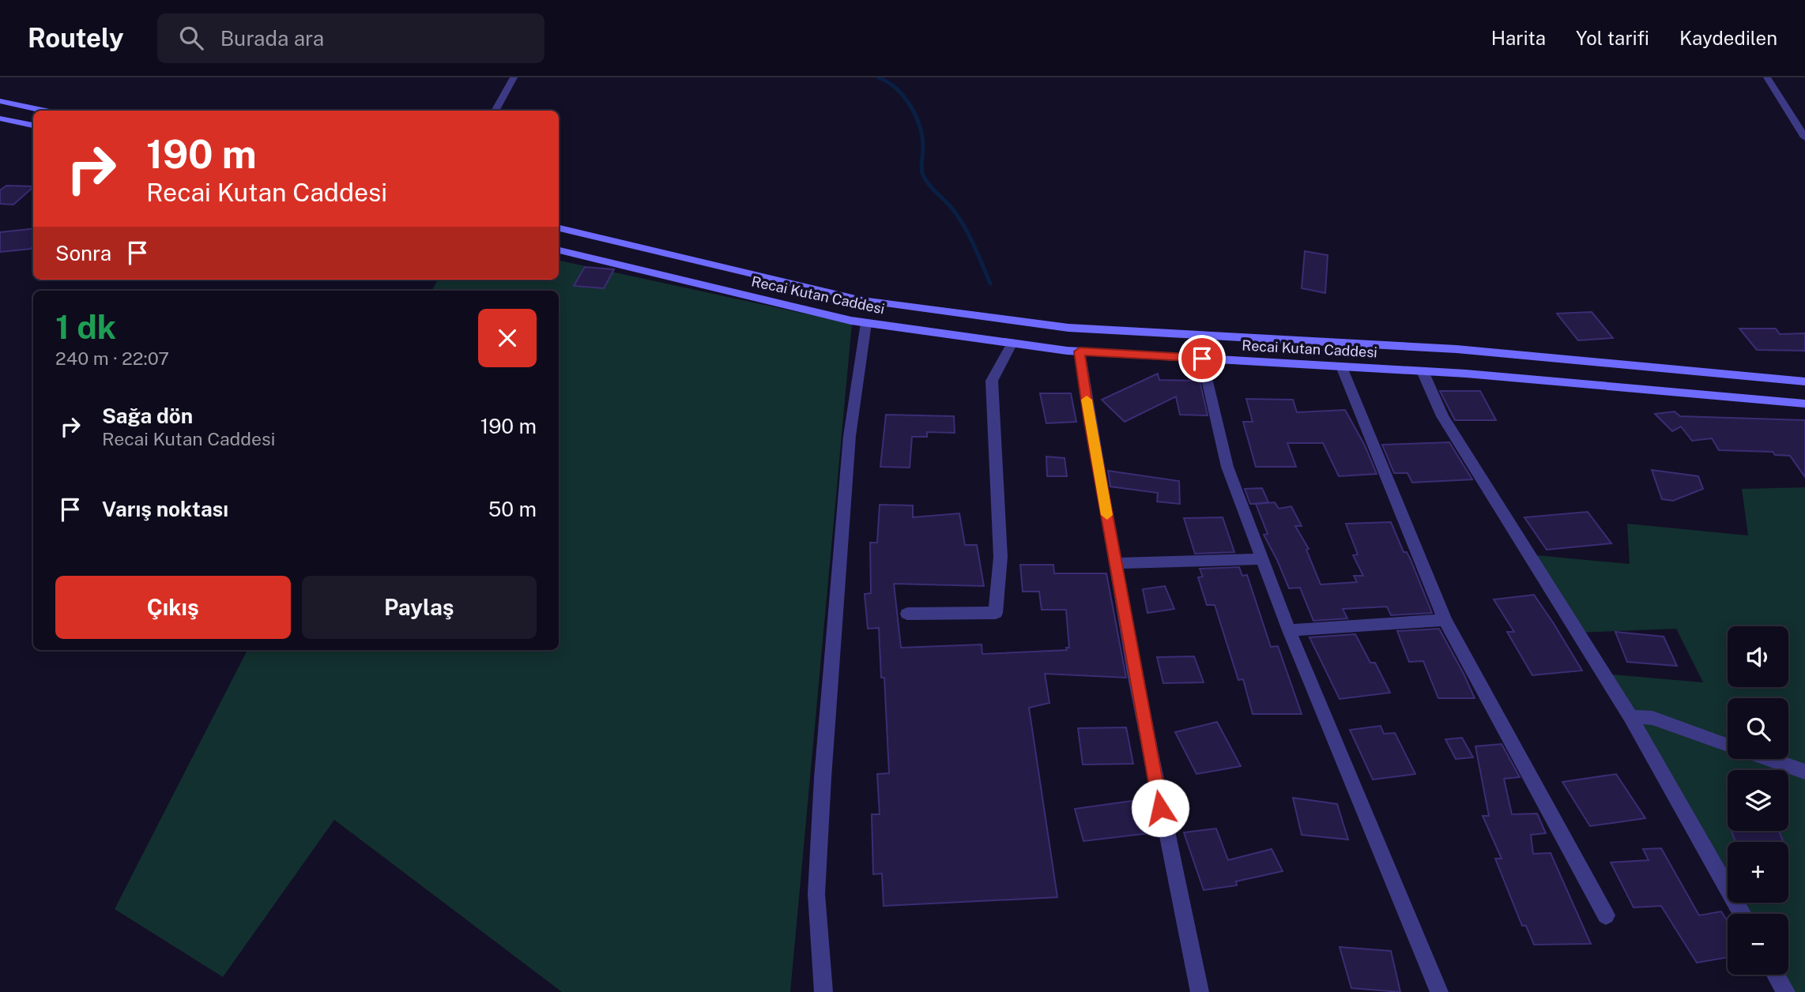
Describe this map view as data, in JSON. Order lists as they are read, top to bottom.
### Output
{
  "streets": {
    "main road": ["Recai Kutan Caddesi"]
  },
  "page": {
    "header": "Routely",
    "search": "Burada ara",
    "nav": ["Harita", "Yol tarifi", "Kaydedilen"],
    "turn": ["190 m", "Recai Kutan Caddesi"],
    "then": "Sonra",
    "heading": ["1 dk", "240 m · 22:07"],
    "list": [
      {
        "name": "Sağa dön",
        "note": "Recai Kutan Caddesi",
        "value": "190 m"
      },
      {
        "name": "Varış noktası",
        "value": "50 m"
      }
    ],
    "buttons": ["Çıkış", "Paylaş"],
    "map_buttons": ["+", "−"]
  }
}
